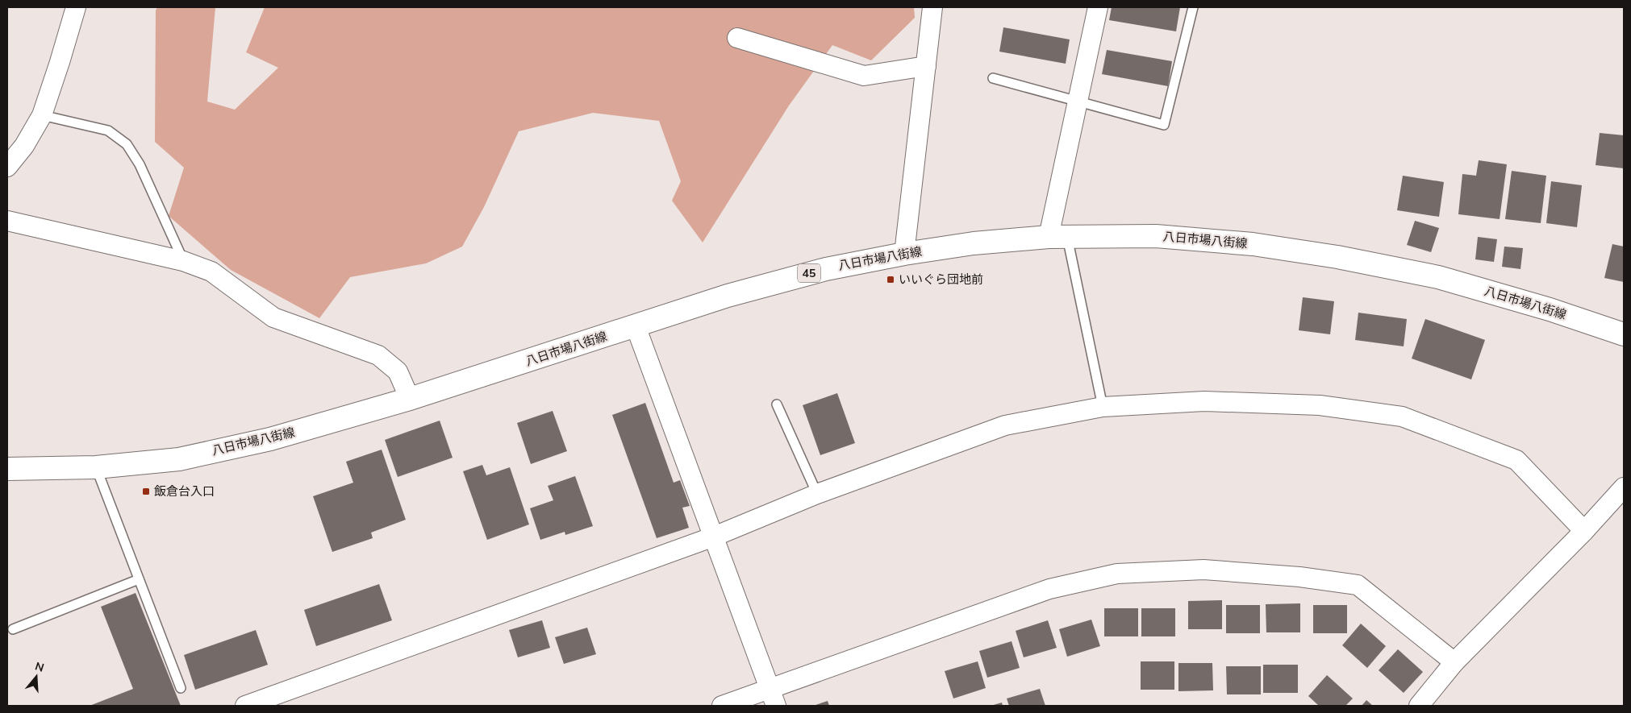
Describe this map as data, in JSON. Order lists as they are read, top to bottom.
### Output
{
  "streets": {
    "main road": ["八日市場八街線", "45"]
  },
  "places": {
    "transit": ["いいぐら団地前", "飯倉台入口"]
  },
  "north": "top"
}
